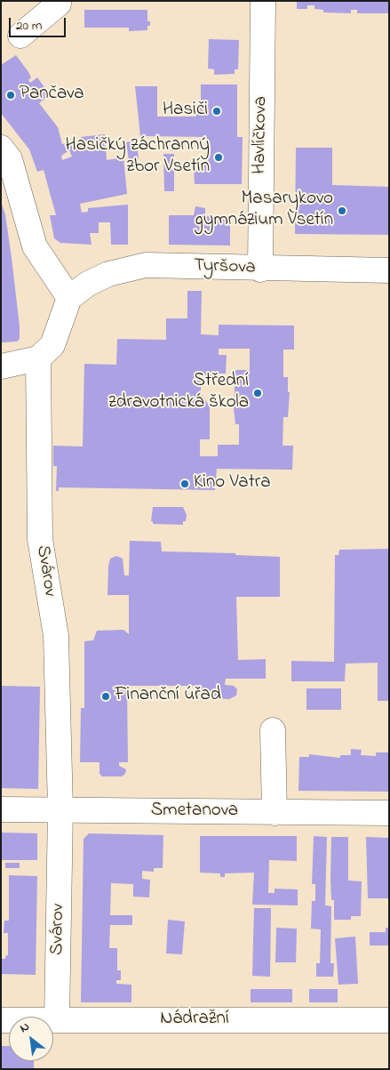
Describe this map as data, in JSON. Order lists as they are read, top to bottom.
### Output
{
  "streets": {
    "street": [
      "Havlíčkova",
      "Tyršova",
      "Svárov",
      "Smetanova",
      "Nádražní"
    ]
  },
  "crossings": [
    ["Havlíčkova", "Tyršova"],
    ["Svárov", "Smetanova"],
    ["Svárov", "Nádražní"]
  ],
  "places": [
    "Pančava",
    "Hasiči",
    "Hasičký záchranný zbor Vsetín",
    "Masarykovo gymnázium Vsetín",
    "Střední zdravotnická škola",
    "Kino Vatra",
    "Finanční úřad"
  ],
  "scale_bar": "20 m",
  "north": "top left"
}
